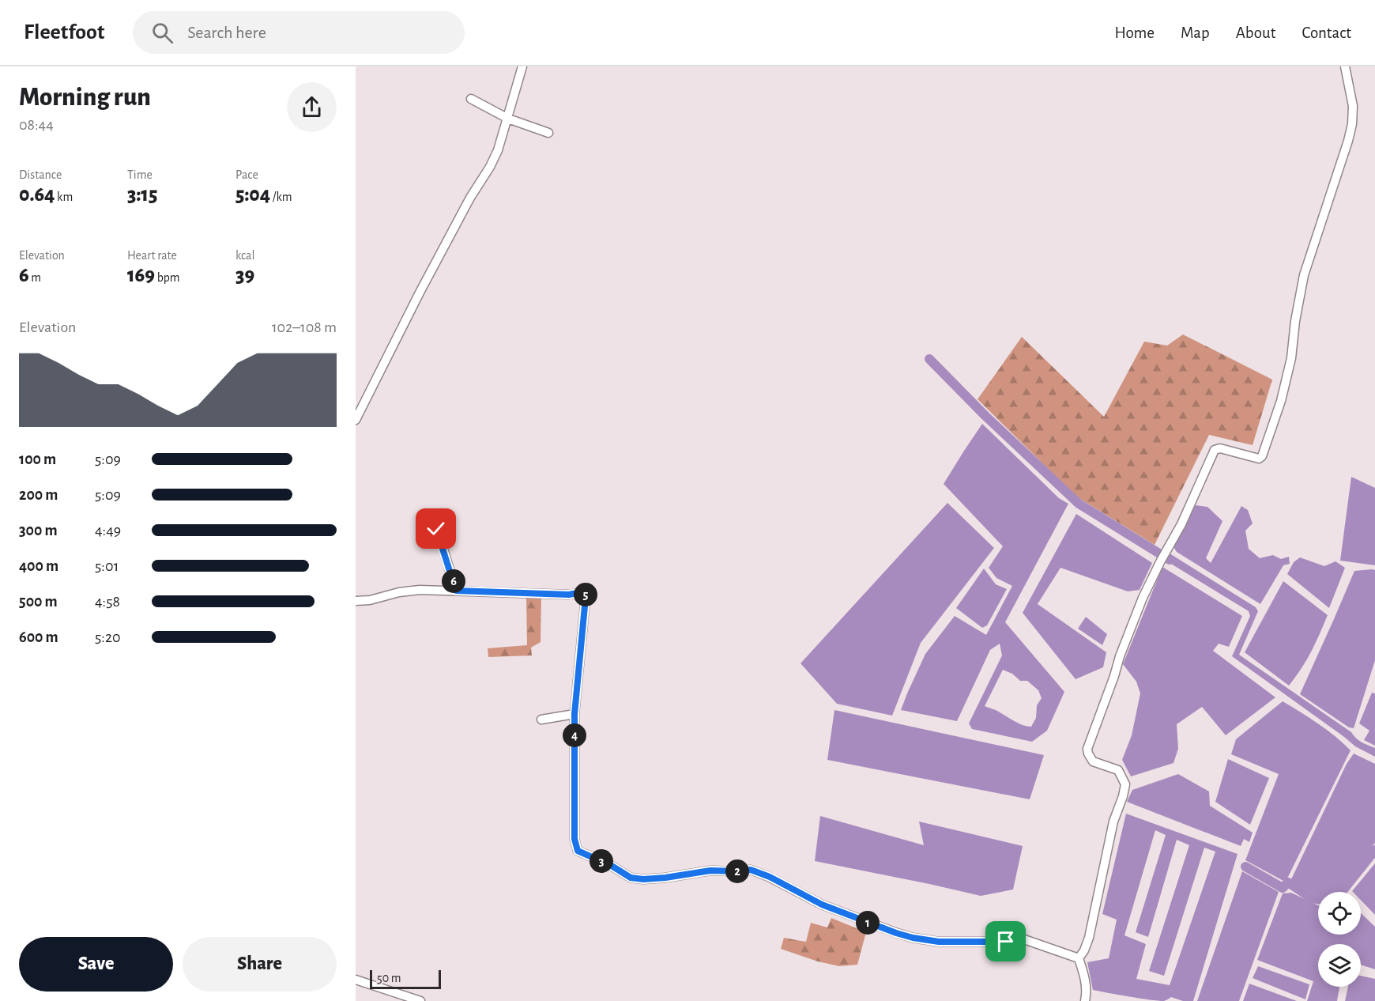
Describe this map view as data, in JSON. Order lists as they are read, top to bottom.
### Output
{
  "scale_bar": "50 m",
  "page": {
    "header": "Fleetfoot",
    "search": "Search here",
    "nav": [
      "Home",
      "Map",
      "About",
      "Contact"
    ],
    "heading": ["Morning run", "08:44"],
    "stats": [
      ["Distance", "0.64 km"],
      ["Time", "3:15"],
      ["Pace", "5:04 /km"],
      ["Elevation", "6 m"],
      ["Heart rate", "169 bpm"],
      ["kcal", "39"]
    ],
    "chart": ["Elevation", "102–108 m"],
    "list": [
      {
        "name": "100 m",
        "note": "5:09"
      },
      {
        "name": "200 m",
        "note": "5:09"
      },
      {
        "name": "300 m",
        "note": "4:49"
      },
      {
        "name": "400 m",
        "note": "5:01"
      },
      {
        "name": "500 m",
        "note": "4:58"
      },
      {
        "name": "600 m",
        "note": "5:20"
      }
    ],
    "pins": [
      "6",
      "5",
      "4",
      "3",
      "2",
      "1"
    ],
    "buttons": ["Save", "Share"],
    "scale": "50 m"
  }
}
